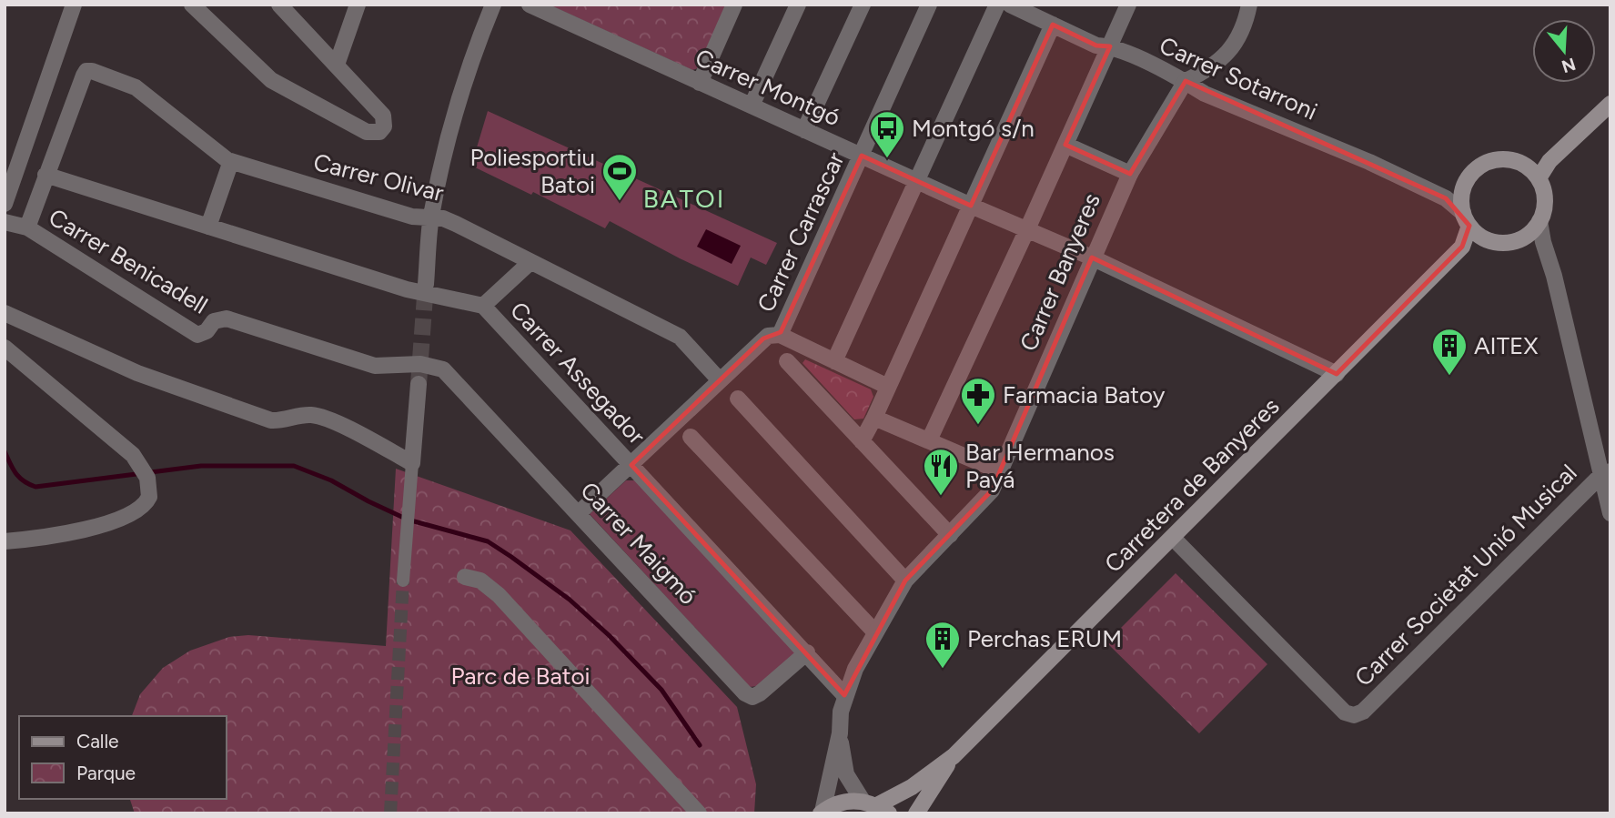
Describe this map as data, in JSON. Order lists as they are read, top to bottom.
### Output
{
  "streets": {
    "main road": ["Carretera de Banyeres"],
    "street": [
      "Carrer Sotarroni",
      "Carrer Montgó",
      "Carrer Olivar",
      "Carrer Carrascar",
      "Carrer Benicadell",
      "Carrer Banyeres",
      "Carrer Assegador",
      "Carrer Maigmó",
      "Carrer Societat Unió Musical"
    ]
  },
  "crossings": [
    ["Carrer Sotarroni", "Carrer Banyeres"],
    ["Carrer Sotarroni", "Carretera de Banyeres"],
    ["Carrer Montgó", "Carrer Carrascar"],
    ["Carrer Montgó", "Carrer Banyeres"],
    ["Carrer Montgó", "Carretera de Banyeres"],
    ["Carrer Olivar", "Carrer Carrascar"],
    ["Carrer Olivar", "Carrer Assegador"],
    ["Carrer Carrascar", "Carrer Assegador"],
    ["Carrer Carrascar", "Carrer Maigmó"],
    ["Carrer Benicadell", "Carrer Maigmó"],
    ["Carrer Banyeres", "Carrer Assegador"],
    ["Carrer Banyeres", "Carretera de Banyeres"],
    ["Carrer Assegador", "Carrer Maigmó"],
    ["Carretera de Banyeres", "Carrer Societat Unió Musical"]
  ],
  "districts": ["BATOI"],
  "parks": ["Parc de Batoi"],
  "places": {
    "bus stop": ["Montgó s/n"],
    "sports": ["Poliesportiu Batoi"],
    "building": ["AITEX", "Perchas ERUM"],
    "pharmacy": ["Farmacia Batoy"],
    "restaurant": ["Bar Hermanos Payá"]
  },
  "legend": ["Calle", "Parque"],
  "north": "bottom"
}
